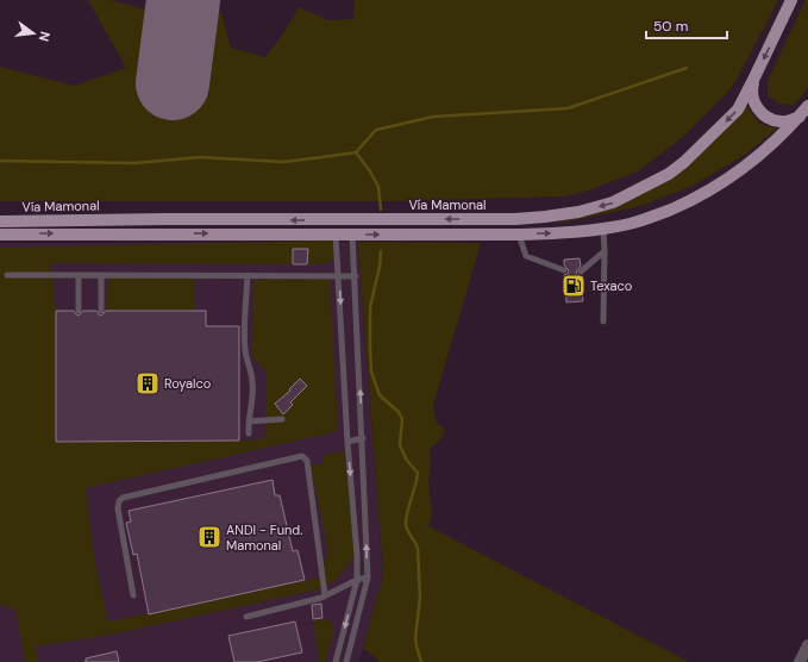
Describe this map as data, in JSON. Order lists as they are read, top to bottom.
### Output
{
  "streets": {
    "main road": ["Vía Mamonal"]
  },
  "places": {
    "fuel station": ["Texaco"],
    "building": ["Royalco", "ANDI - Fund. Mamonal"]
  },
  "scale_bar": "50 m",
  "north": "right"
}
